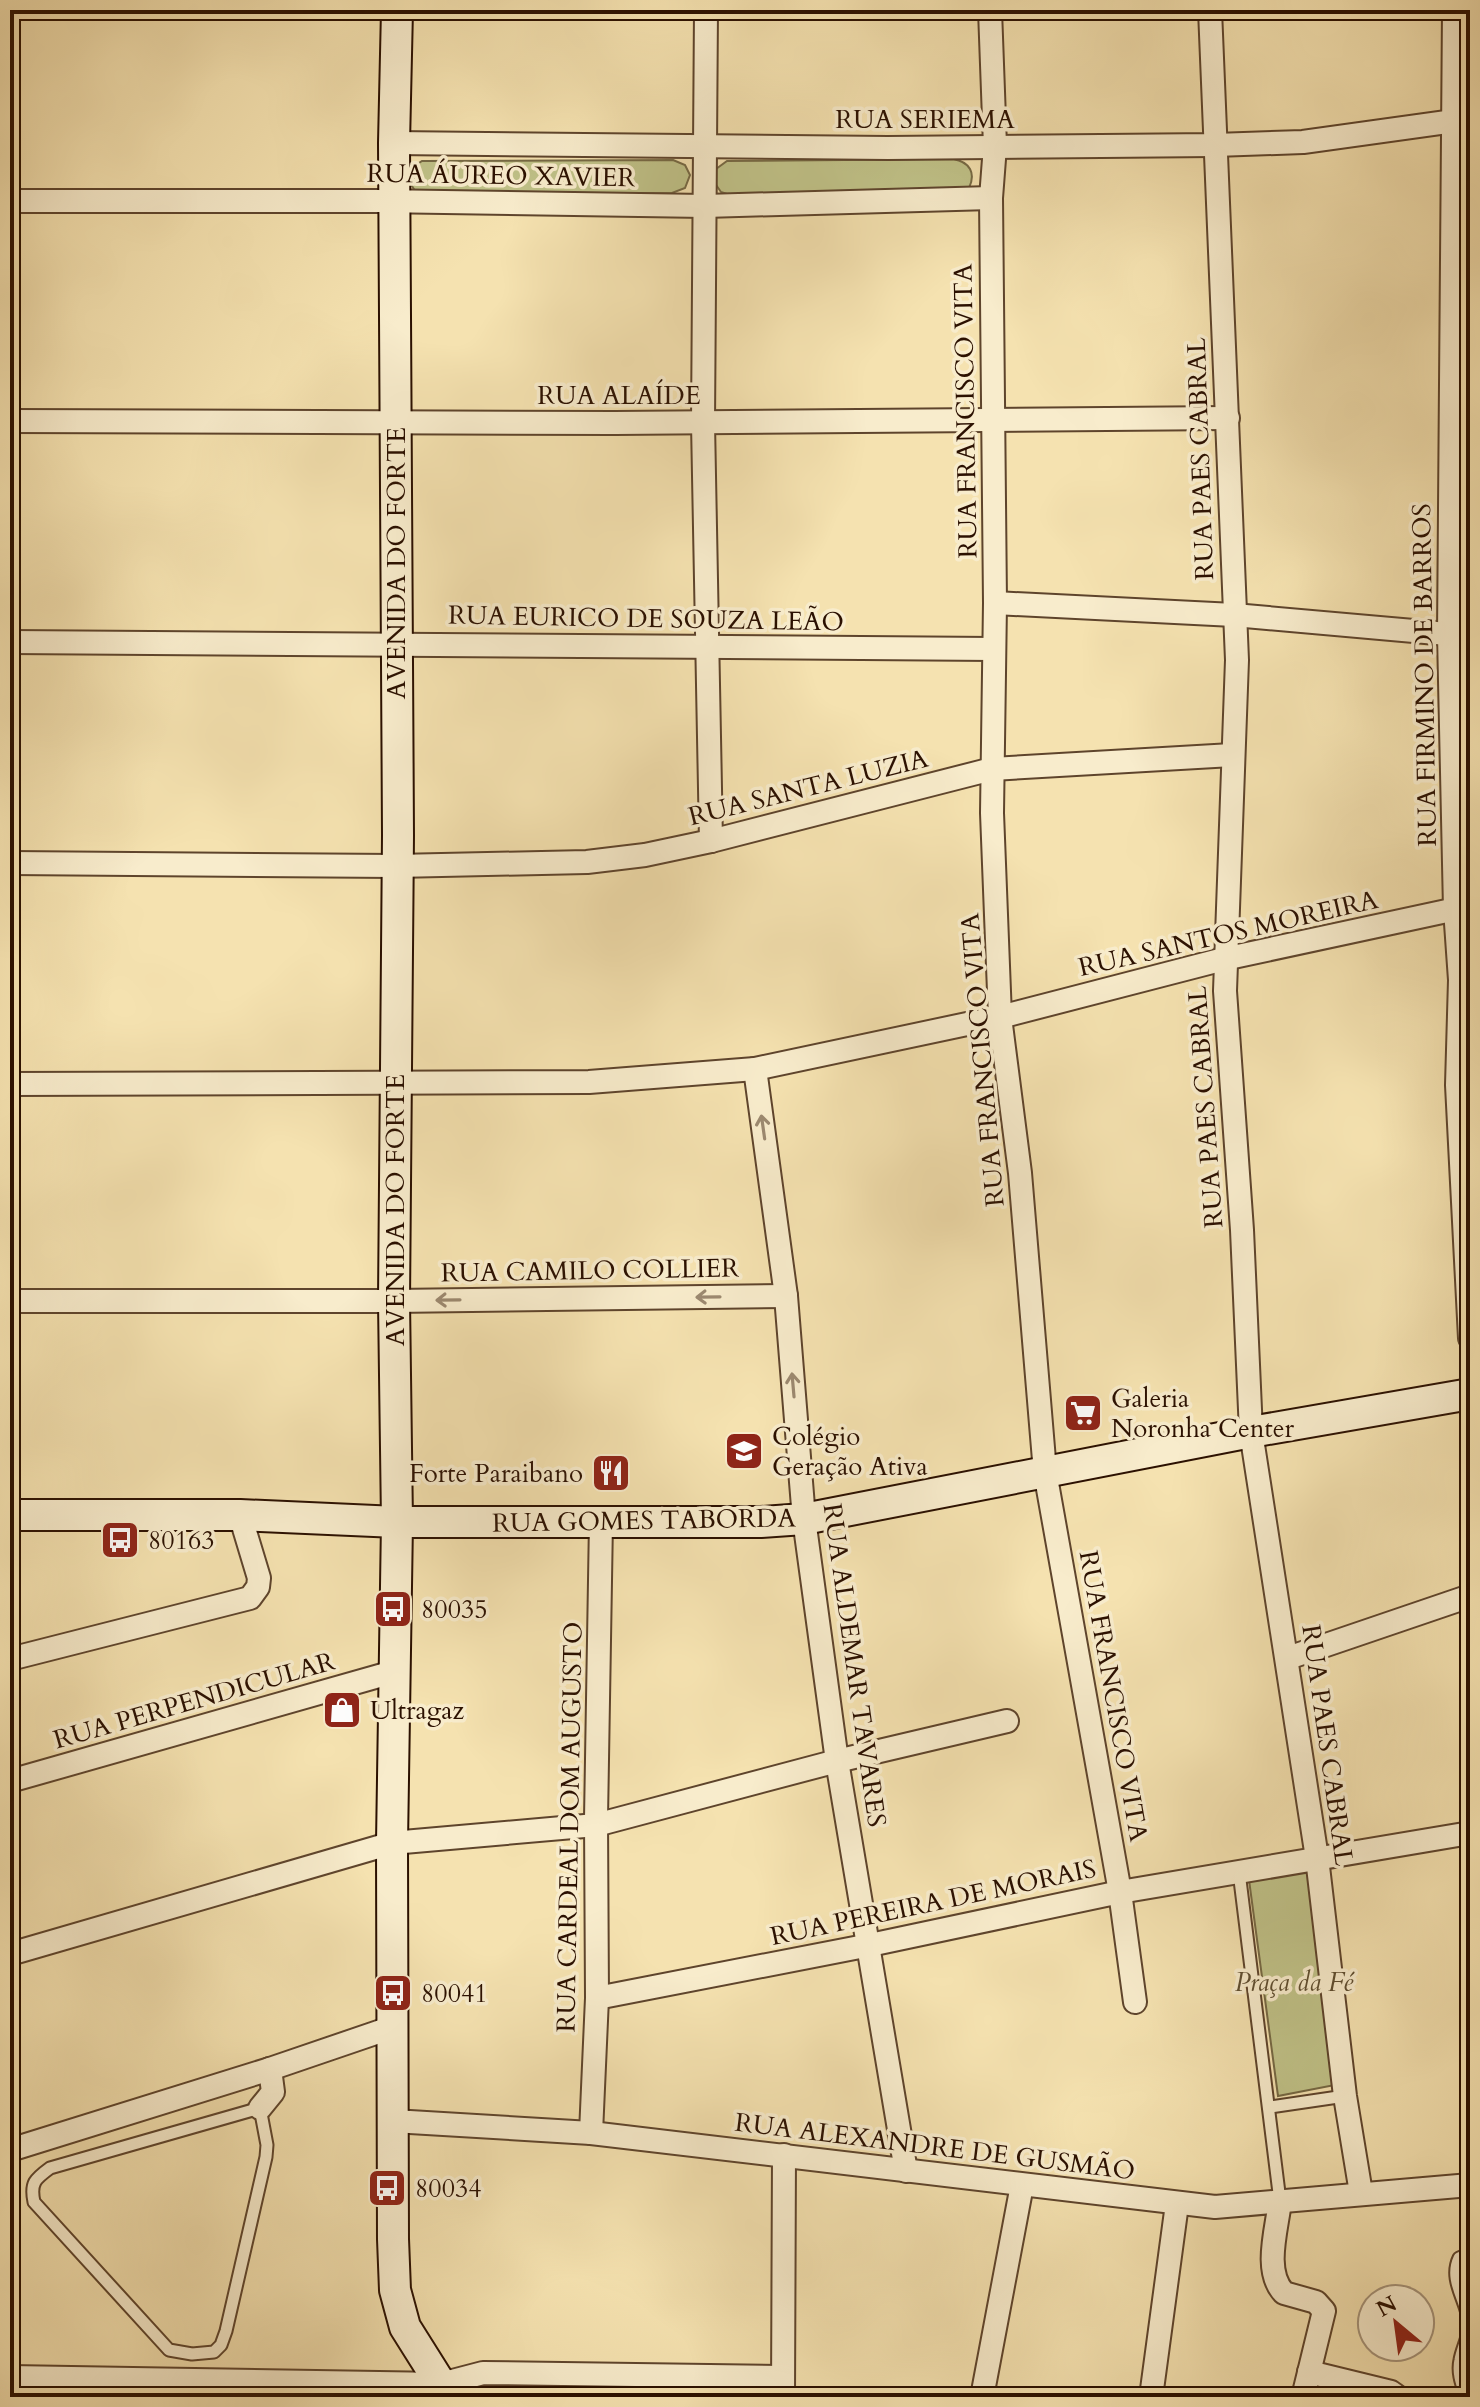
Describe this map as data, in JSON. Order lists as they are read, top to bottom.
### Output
{
  "streets": {
    "street": [
      "RUA SERIEMA",
      "RUA ÁUREO XAVIER",
      "RUA ALAÍDE",
      "RUA FRANCISCO VITA",
      "RUA PAES CABRAL",
      "AVENIDA DO FORTE",
      "RUA EURICO DE SOUZA LEÃO",
      "RUA FIRMINO DE BARROS",
      "RUA SANTA LUZIA",
      "RUA SANTOS MOREIRA",
      "RUA CAMILO COLLIER",
      "RUA GOMES TABORDA",
      "RUA ALDEMAR TAVARES",
      "RUA PERPENDICULAR",
      "RUA CARDEAL DOM AUGUSTO",
      "RUA PEREIRA DE MORAIS",
      "RUA ALEXANDRE DE GUSMÃO"
    ]
  },
  "crossings": [
    ["RUA SERIEMA", "RUA FRANCISCO VITA"],
    ["RUA SERIEMA", "RUA PAES CABRAL"],
    ["RUA SERIEMA", "AVENIDA DO FORTE"],
    ["RUA SERIEMA", "RUA FIRMINO DE BARROS"],
    ["RUA ÁUREO XAVIER", "RUA FRANCISCO VITA"],
    ["RUA ÁUREO XAVIER", "AVENIDA DO FORTE"],
    ["RUA ALAÍDE", "RUA FRANCISCO VITA"],
    ["RUA ALAÍDE", "RUA PAES CABRAL"],
    ["RUA ALAÍDE", "AVENIDA DO FORTE"],
    ["RUA FRANCISCO VITA", "RUA EURICO DE SOUZA LEÃO"],
    ["RUA FRANCISCO VITA", "RUA SANTA LUZIA"],
    ["RUA FRANCISCO VITA", "RUA SANTOS MOREIRA"],
    ["RUA FRANCISCO VITA", "RUA GOMES TABORDA"],
    ["RUA FRANCISCO VITA", "RUA PEREIRA DE MORAIS"],
    ["RUA PAES CABRAL", "RUA SANTA LUZIA"],
    ["RUA PAES CABRAL", "RUA SANTOS MOREIRA"],
    ["RUA PAES CABRAL", "RUA GOMES TABORDA"],
    ["RUA PAES CABRAL", "RUA PEREIRA DE MORAIS"],
    ["RUA PAES CABRAL", "RUA ALEXANDRE DE GUSMÃO"],
    ["AVENIDA DO FORTE", "RUA EURICO DE SOUZA LEÃO"],
    ["AVENIDA DO FORTE", "RUA SANTA LUZIA"],
    ["AVENIDA DO FORTE", "RUA SANTOS MOREIRA"],
    ["AVENIDA DO FORTE", "RUA CAMILO COLLIER"],
    ["AVENIDA DO FORTE", "RUA GOMES TABORDA"],
    ["AVENIDA DO FORTE", "RUA PERPENDICULAR"],
    ["AVENIDA DO FORTE", "RUA ALEXANDRE DE GUSMÃO"],
    ["RUA FIRMINO DE BARROS", "RUA SANTOS MOREIRA"],
    ["RUA SANTOS MOREIRA", "RUA ALDEMAR TAVARES"],
    ["RUA CAMILO COLLIER", "RUA ALDEMAR TAVARES"],
    ["RUA GOMES TABORDA", "RUA ALDEMAR TAVARES"],
    ["RUA GOMES TABORDA", "RUA CARDEAL DOM AUGUSTO"],
    ["RUA ALDEMAR TAVARES", "RUA PEREIRA DE MORAIS"],
    ["RUA ALDEMAR TAVARES", "RUA ALEXANDRE DE GUSMÃO"],
    ["RUA CARDEAL DOM AUGUSTO", "RUA PEREIRA DE MORAIS"],
    ["RUA CARDEAL DOM AUGUSTO", "RUA ALEXANDRE DE GUSMÃO"]
  ],
  "one_way": ["RUA CAMILO COLLIER", "RUA ALDEMAR TAVARES"],
  "parks": ["Praça da Fé"],
  "places": {
    "supermarket": ["Galeria Noronha Center"],
    "school or university": ["Colégio Geração Ativa"],
    "restaurant": ["Forte Paraibano"],
    "bus stop": [
      "80163",
      "80035",
      "80041",
      "80034"
    ],
    "shop": ["Ultragaz"]
  },
  "north": "top left"
}
